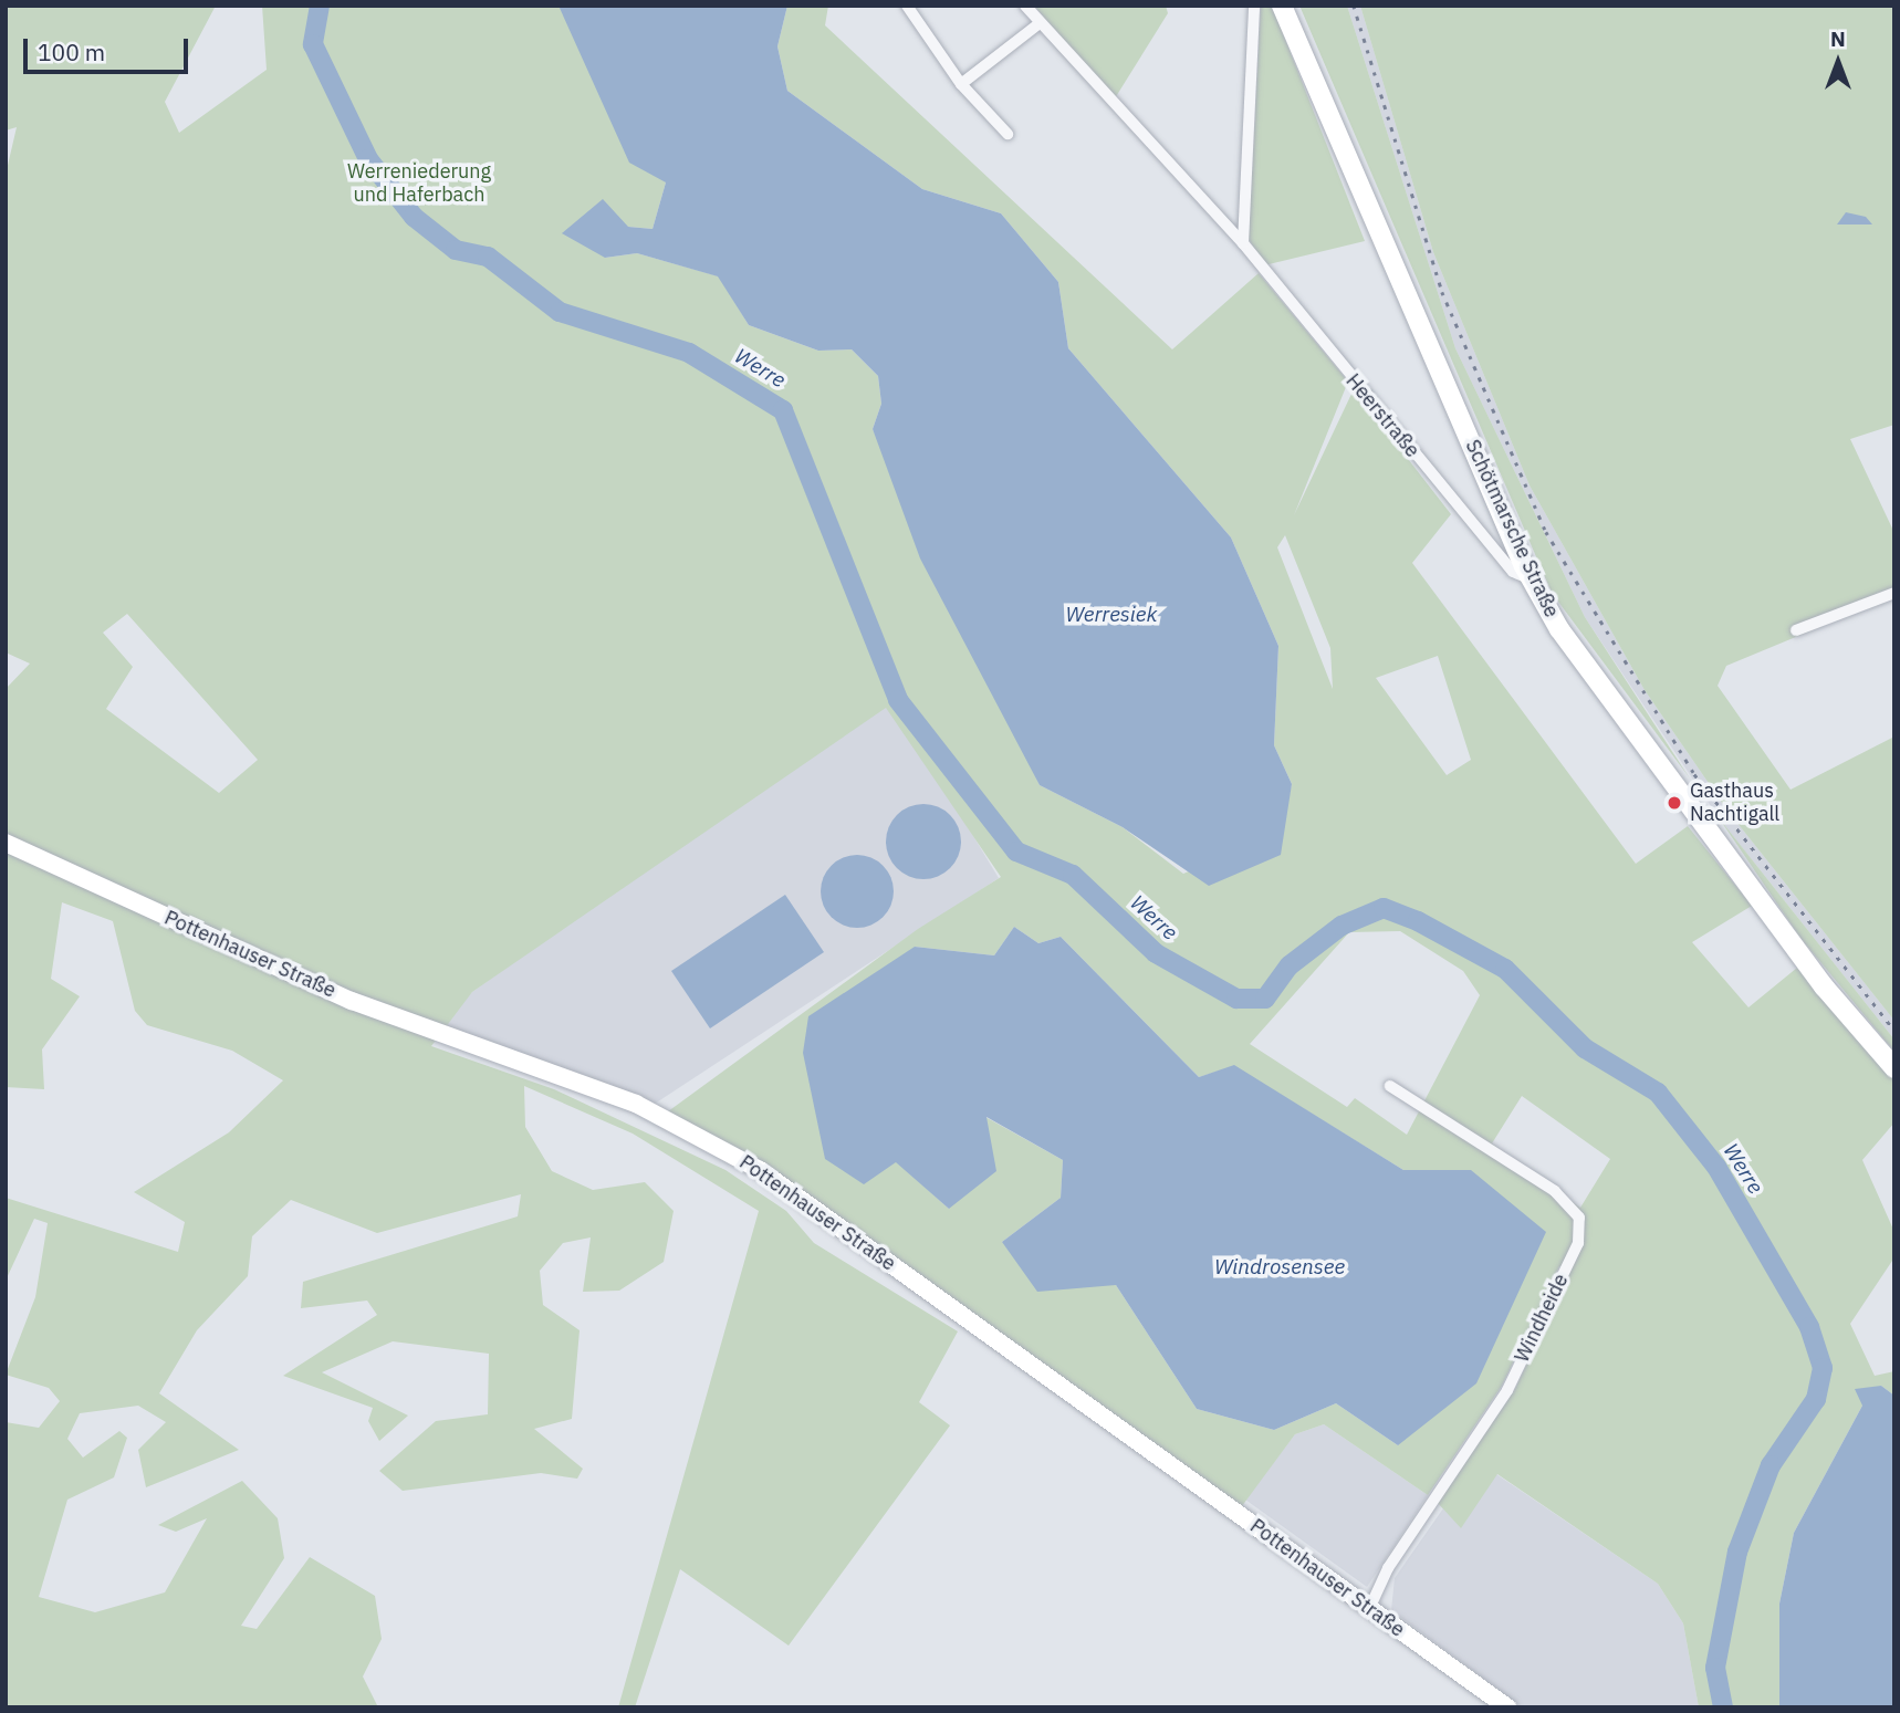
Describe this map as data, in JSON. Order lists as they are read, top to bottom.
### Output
{
  "streets": {
    "main road": ["Schötmarsche Straße"],
    "street": ["Heerstraße", "Pottenhauser Straße", "Windheide"]
  },
  "crossings": [
    ["Heerstraße", "Schötmarsche Straße"],
    ["Pottenhauser Straße", "Windheide"]
  ],
  "water": ["Werre", "Werresiek", "Windrosensee"],
  "parks": ["Werreniederung und Haferbach"],
  "places": ["Gasthaus Nachtigall"],
  "scale_bar": "100 m",
  "north": "top"
}
